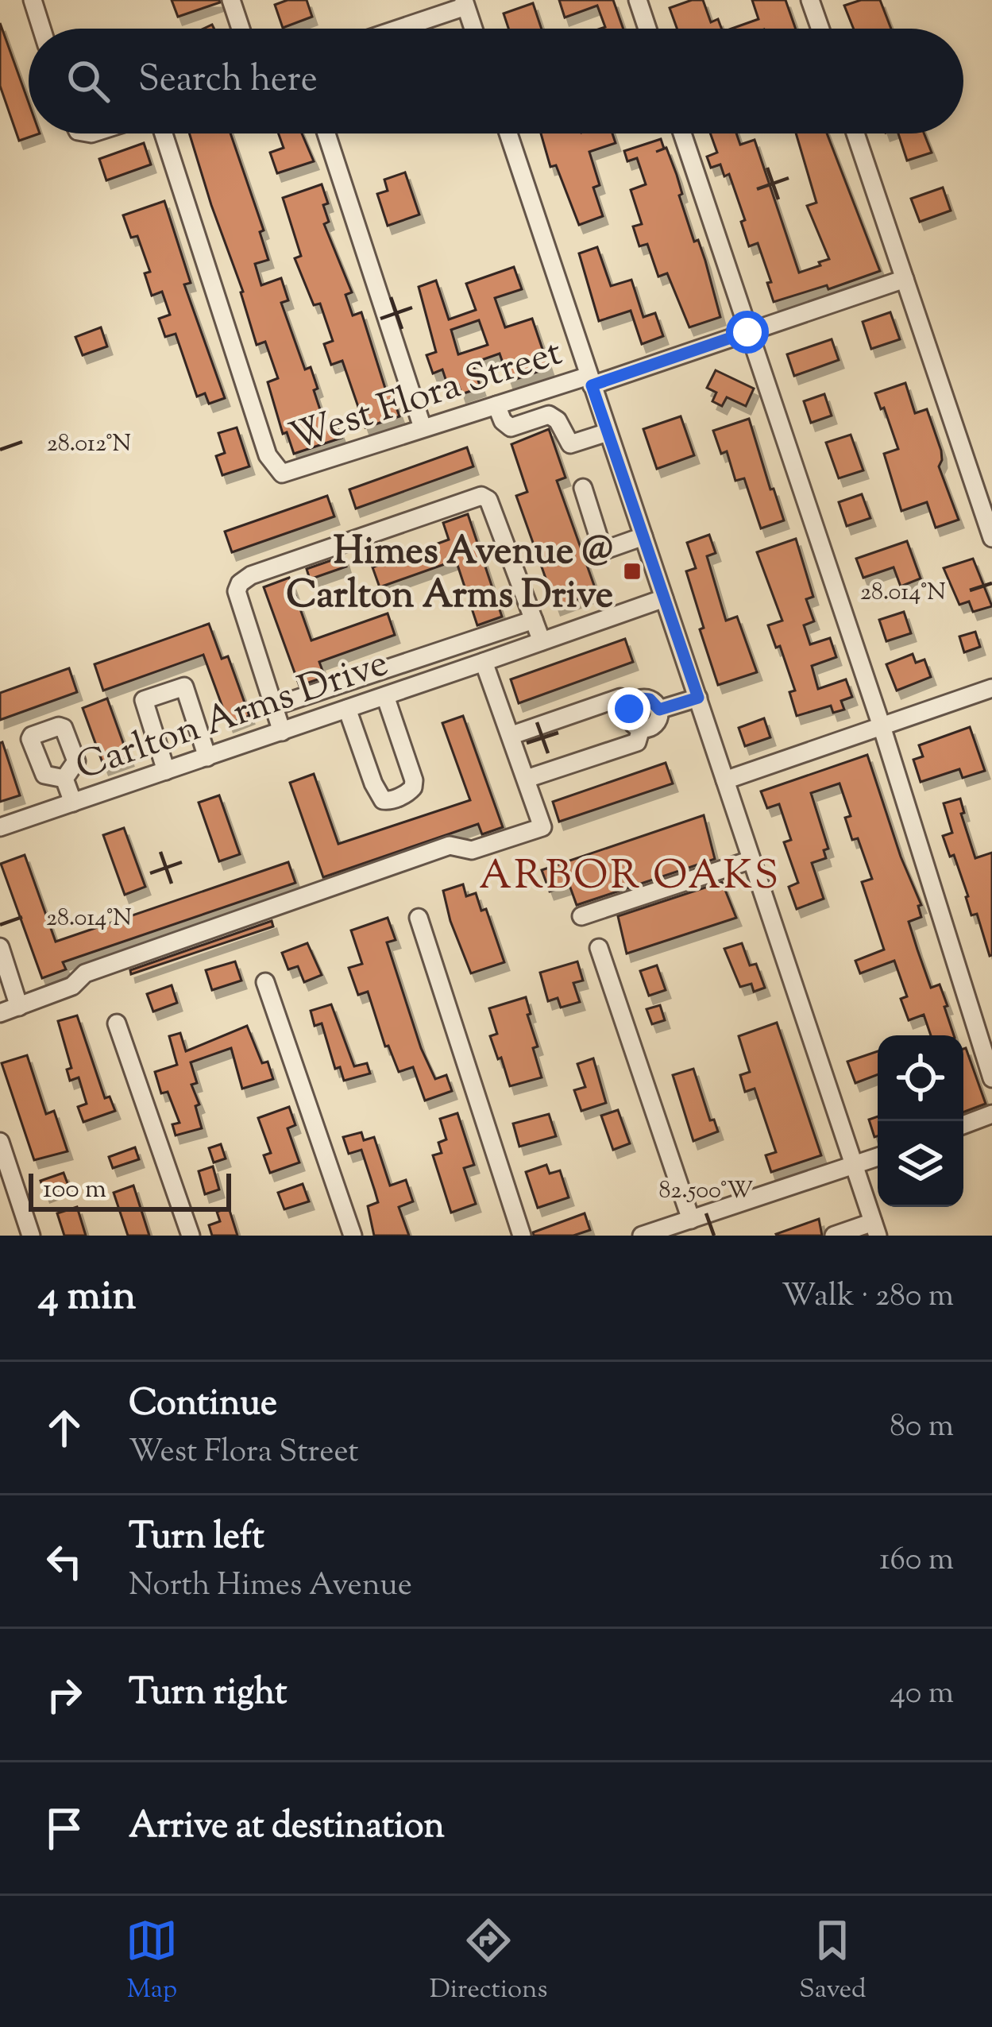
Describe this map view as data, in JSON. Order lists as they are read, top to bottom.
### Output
{
  "streets": {
    "street": ["West Flora Street", "Carlton Arms Drive"]
  },
  "districts": ["ARBOR OAKS"],
  "places": {
    "transit": ["Himes Avenue @ Carlton Arms Drive"]
  },
  "scale_bar": "100 m",
  "page": {
    "search": "Search here",
    "scale": "100 m",
    "heading": ["4 min", "Walk · 280 m"],
    "list": [
      ["Continue", "West Flora Street", "80 m"],
      ["Turn left", "North Himes Avenue", "160 m"],
      ["Turn right", "40 m"],
      "Arrive at destination"
    ],
    "nav": ["Map", "Directions", "Saved"]
  },
  "coordinates": ["28.012°N", "28.014°N", "82.500°W"]
}
